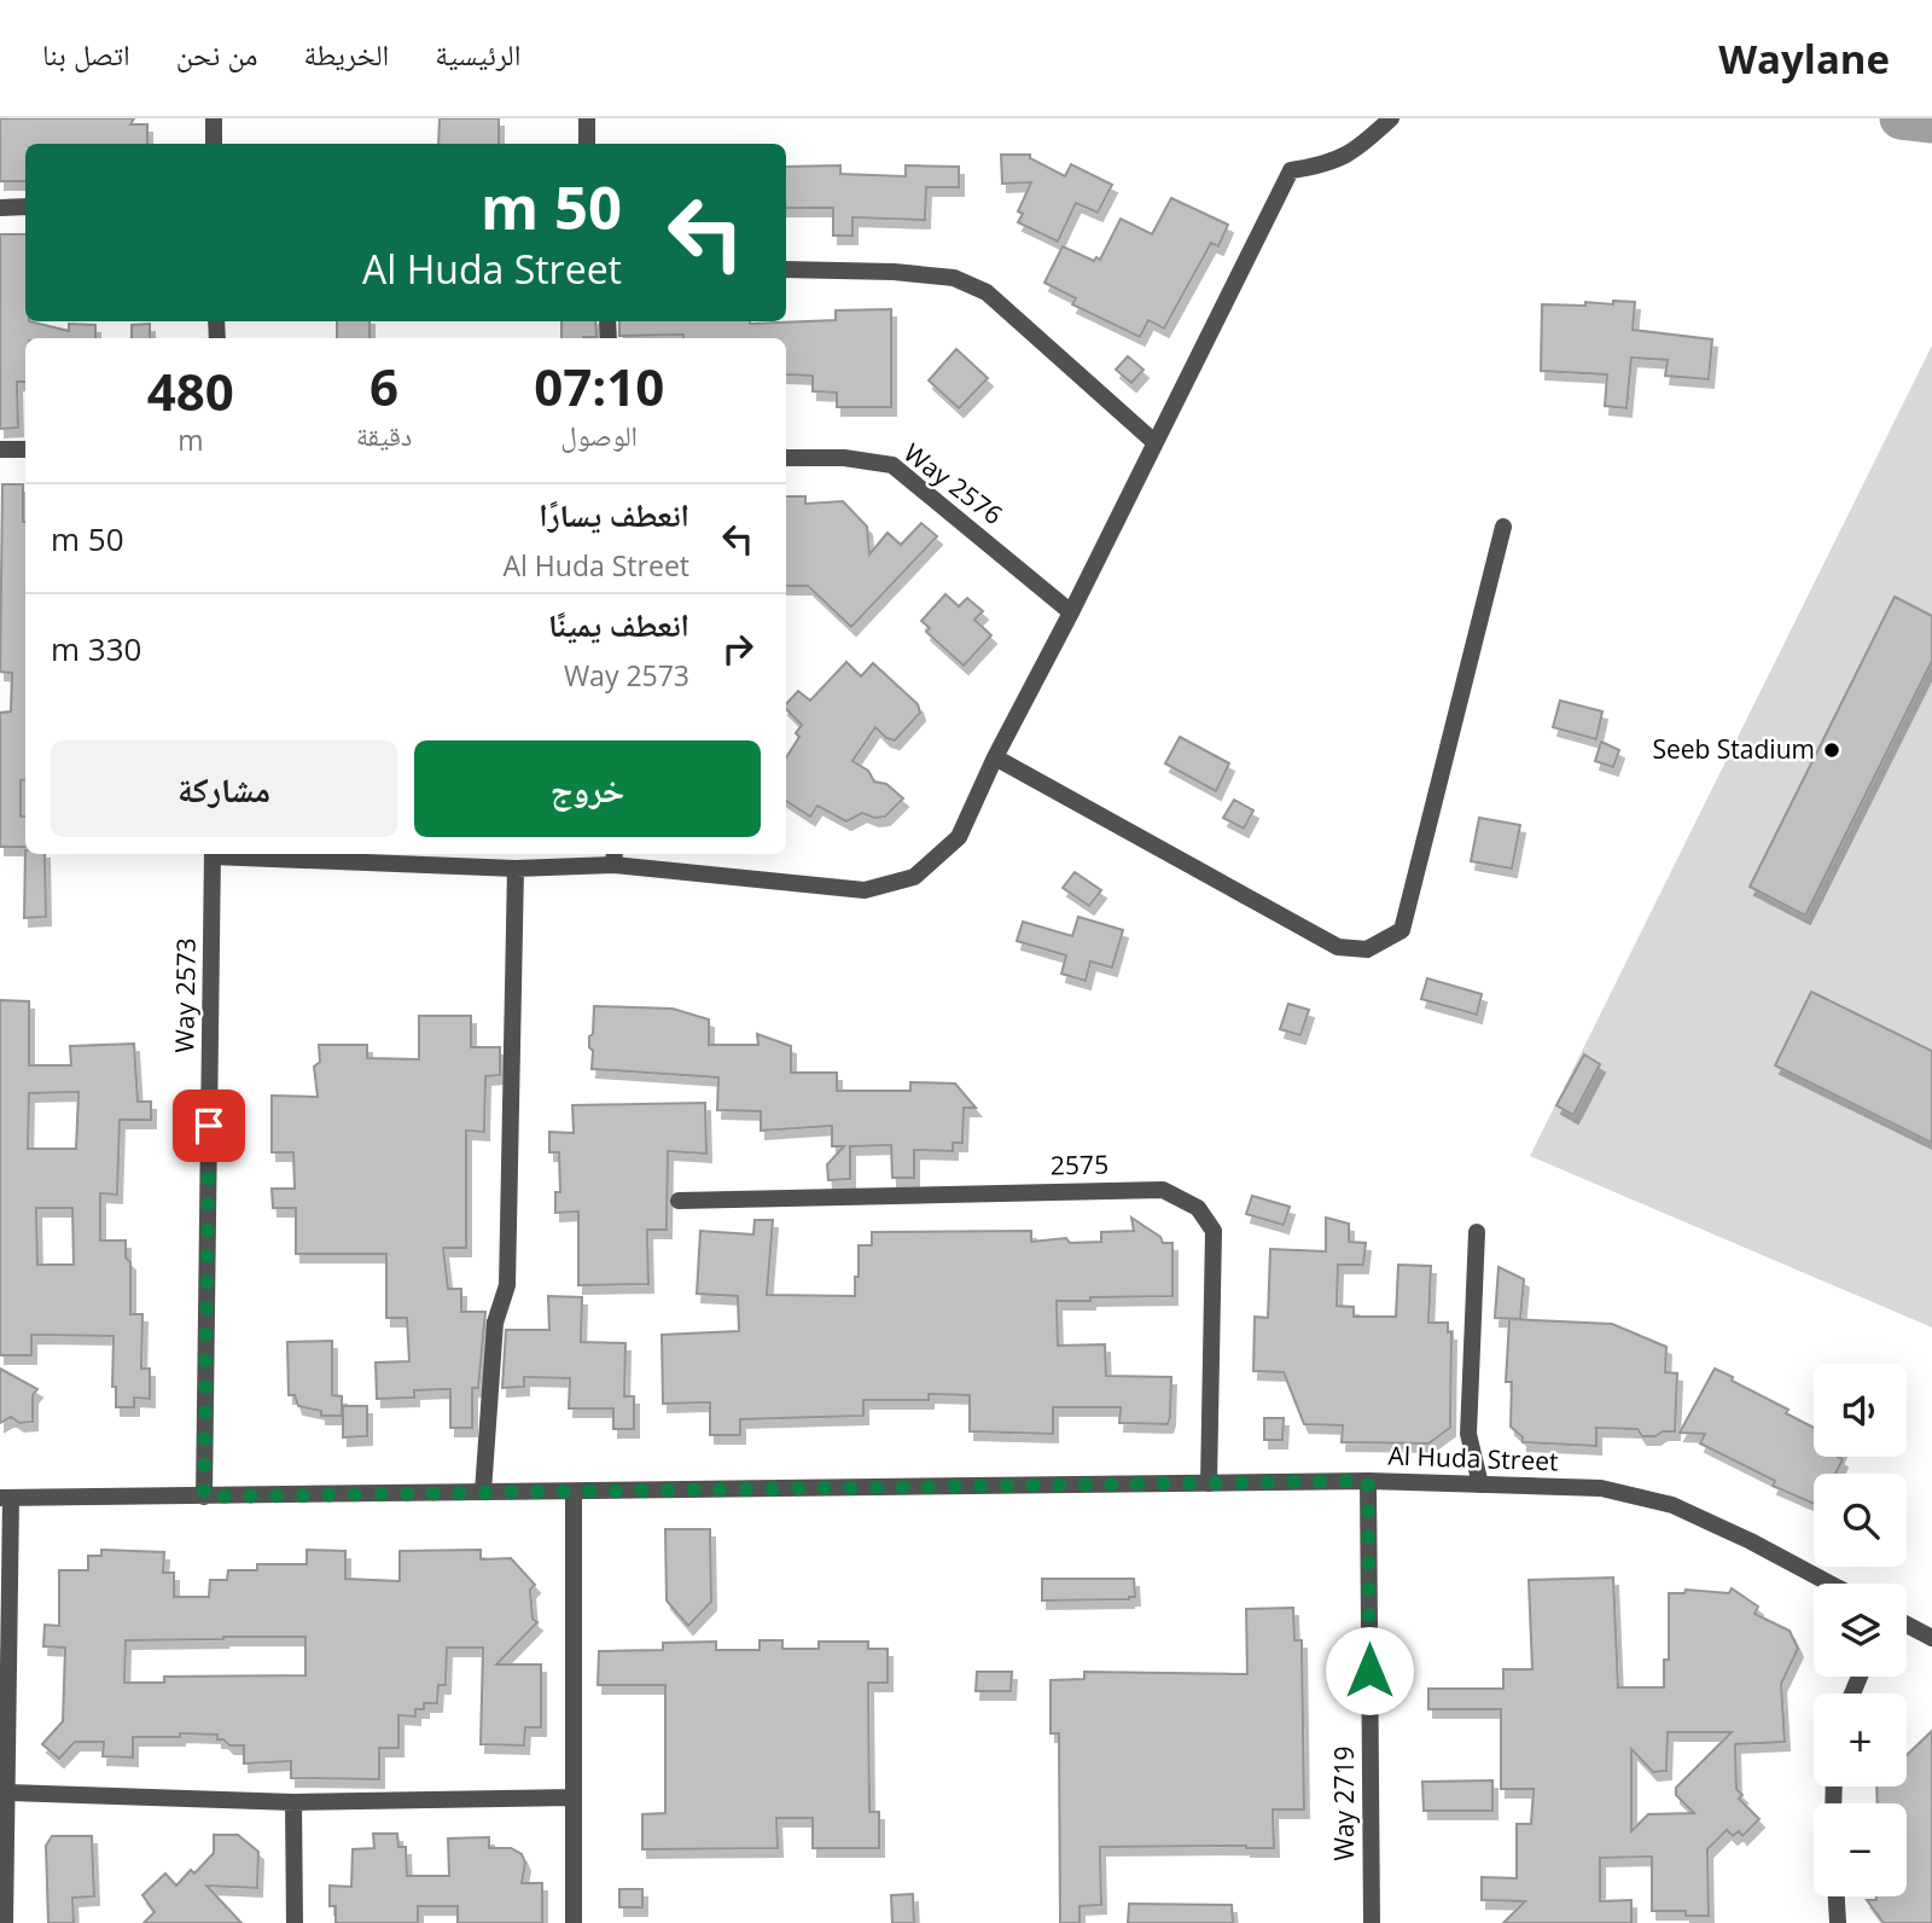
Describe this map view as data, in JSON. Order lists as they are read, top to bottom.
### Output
{
  "streets": {
    "street": [
      "Way 2576",
      "Way 2573",
      "2575",
      "Al Huda Street",
      "Way 2719"
    ]
  },
  "crossings": [
    ["Way 2573", "Al Huda Street"],
    ["2575", "Al Huda Street"],
    ["Al Huda Street", "Way 2719"]
  ],
  "places": ["Seeb Stadium"],
  "page": {
    "header": "Waylane",
    "nav": [
      "الرئيسية",
      "الخريطة",
      "من نحن",
      "اتصل بنا"
    ],
    "turn": ["50 m", "Al Huda Street"],
    "eta": [
      "07:10",
      "الوصول",
      "6",
      "دقيقة",
      "480",
      "m"
    ],
    "list": [
      {
        "name": "انعطف يسارًا",
        "note": "Al Huda Street",
        "value": "50 m"
      },
      {
        "name": "انعطف يمينًا",
        "note": "Way 2573",
        "value": "330 m"
      }
    ],
    "buttons": ["خروج", "مشاركة"],
    "map_buttons": ["+", "−"]
  }
}
